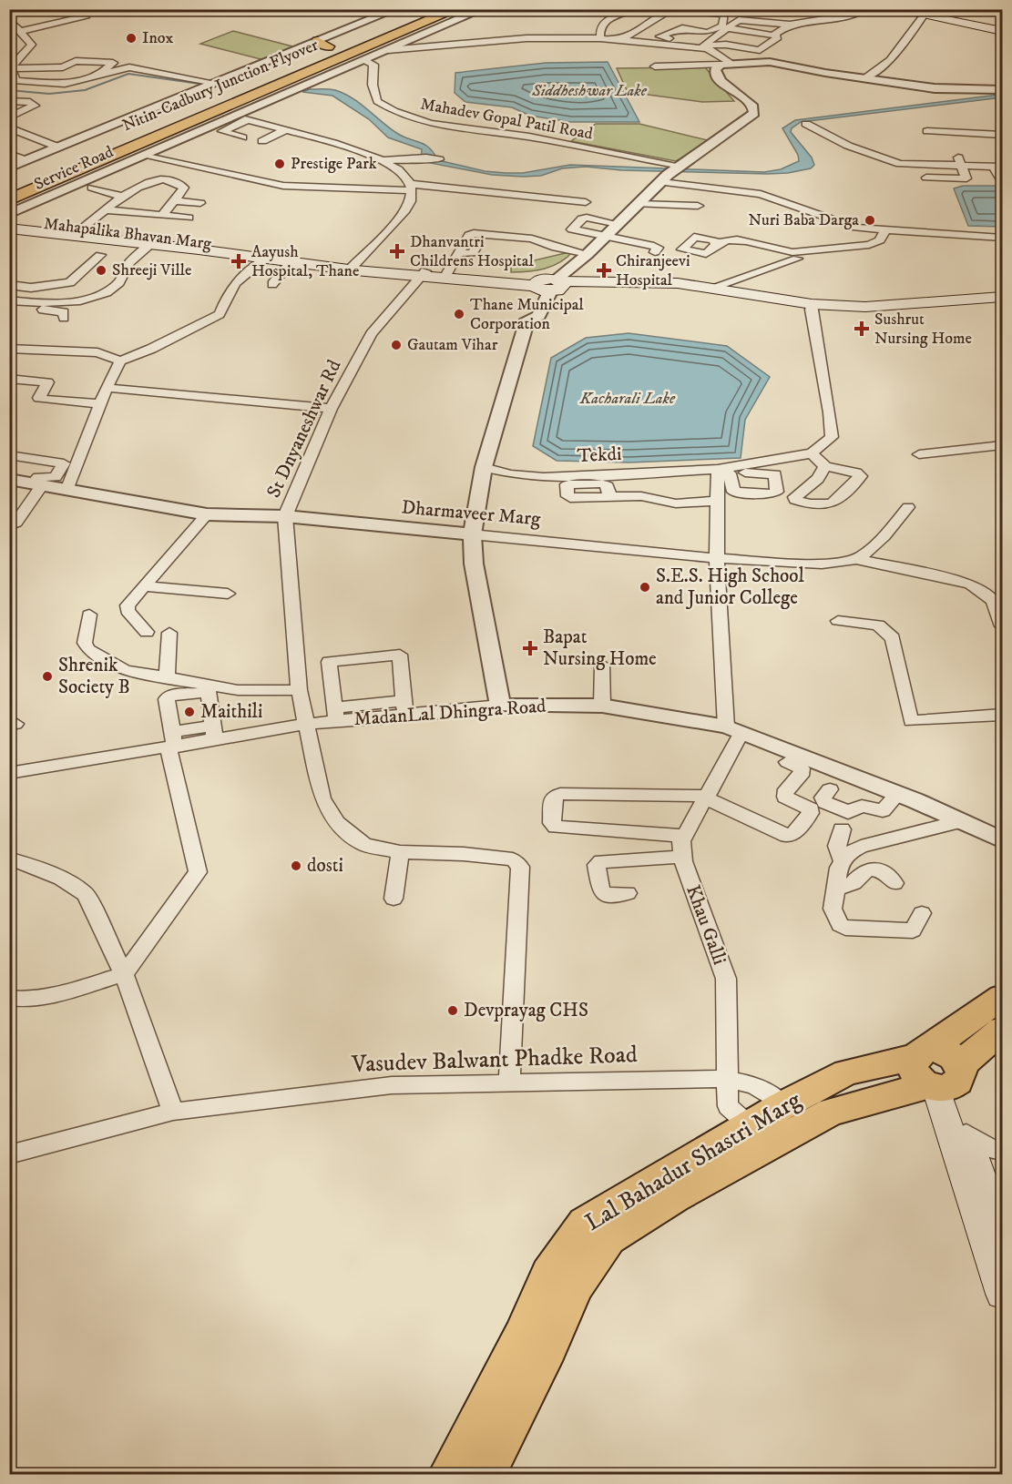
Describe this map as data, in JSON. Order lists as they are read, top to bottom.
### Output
{
  "streets": {
    "highway": ["Nitin-Cadbury Junction Flyover"],
    "main road": ["Mahapalika Bhavan Marg", "Lal Bahadur Shastri Marg"],
    "street": [
      "Mahadev Gopal Patil Road",
      "Service Road",
      "St Dnyaneshwar Rd",
      "Tekdi",
      "Dharmaveer Marg",
      "MadanLal Dhingra Road",
      "Khau Galli",
      "Vasudev Balwant Phadke Road"
    ]
  },
  "crossings": [
    ["Mahadev Gopal Patil Road", "Service Road"],
    ["Mahapalika Bhavan Marg", "St Dnyaneshwar Rd"],
    ["St Dnyaneshwar Rd", "Dharmaveer Marg"],
    ["St Dnyaneshwar Rd", "MadanLal Dhingra Road"],
    ["St Dnyaneshwar Rd", "Vasudev Balwant Phadke Road"],
    ["MadanLal Dhingra Road", "Khau Galli"],
    ["Khau Galli", "Vasudev Balwant Phadke Road"],
    ["Khau Galli", "Lal Bahadur Shastri Marg"],
    ["Vasudev Balwant Phadke Road", "Lal Bahadur Shastri Marg"]
  ],
  "water": ["Siddheshwar Lake", "Kacharali Lake"],
  "places": {
    "other": [
      "Inox",
      "Prestige Park",
      "Nuri Baba Darga",
      "Shreeji Ville",
      "Thane Municipal Corporation",
      "Gautam Vihar",
      "S.E.S. High School and Junior College",
      "Shrenik Society B",
      "Maithili",
      "dosti",
      "Devprayag CHS"
    ],
    "health": [
      "Dhanvantri Childrens Hospital",
      "Aayush Hospital, Thane",
      "Chiranjeevi Hospital",
      "Sushrut Nursing Home",
      "Bapat Nursing Home"
    ]
  }
}
